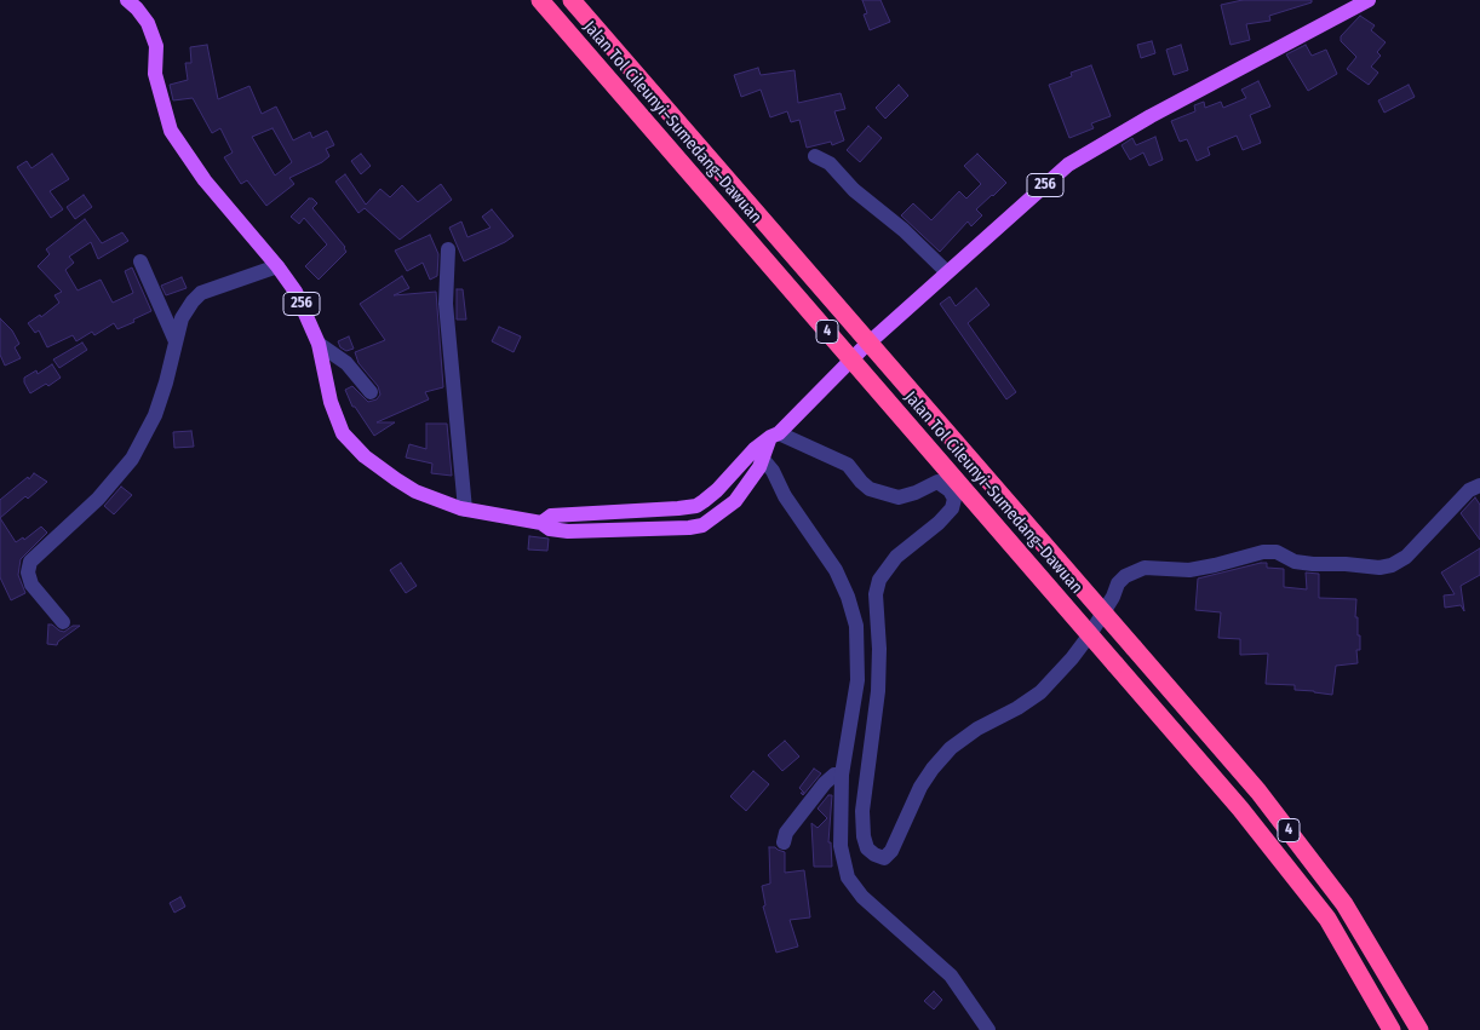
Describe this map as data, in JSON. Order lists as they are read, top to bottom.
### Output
{
  "streets": {
    "highway": ["Jalan Tol Cileunyi–Sumedang–Dawuan", "4"],
    "main road": ["256"]
  }
}
